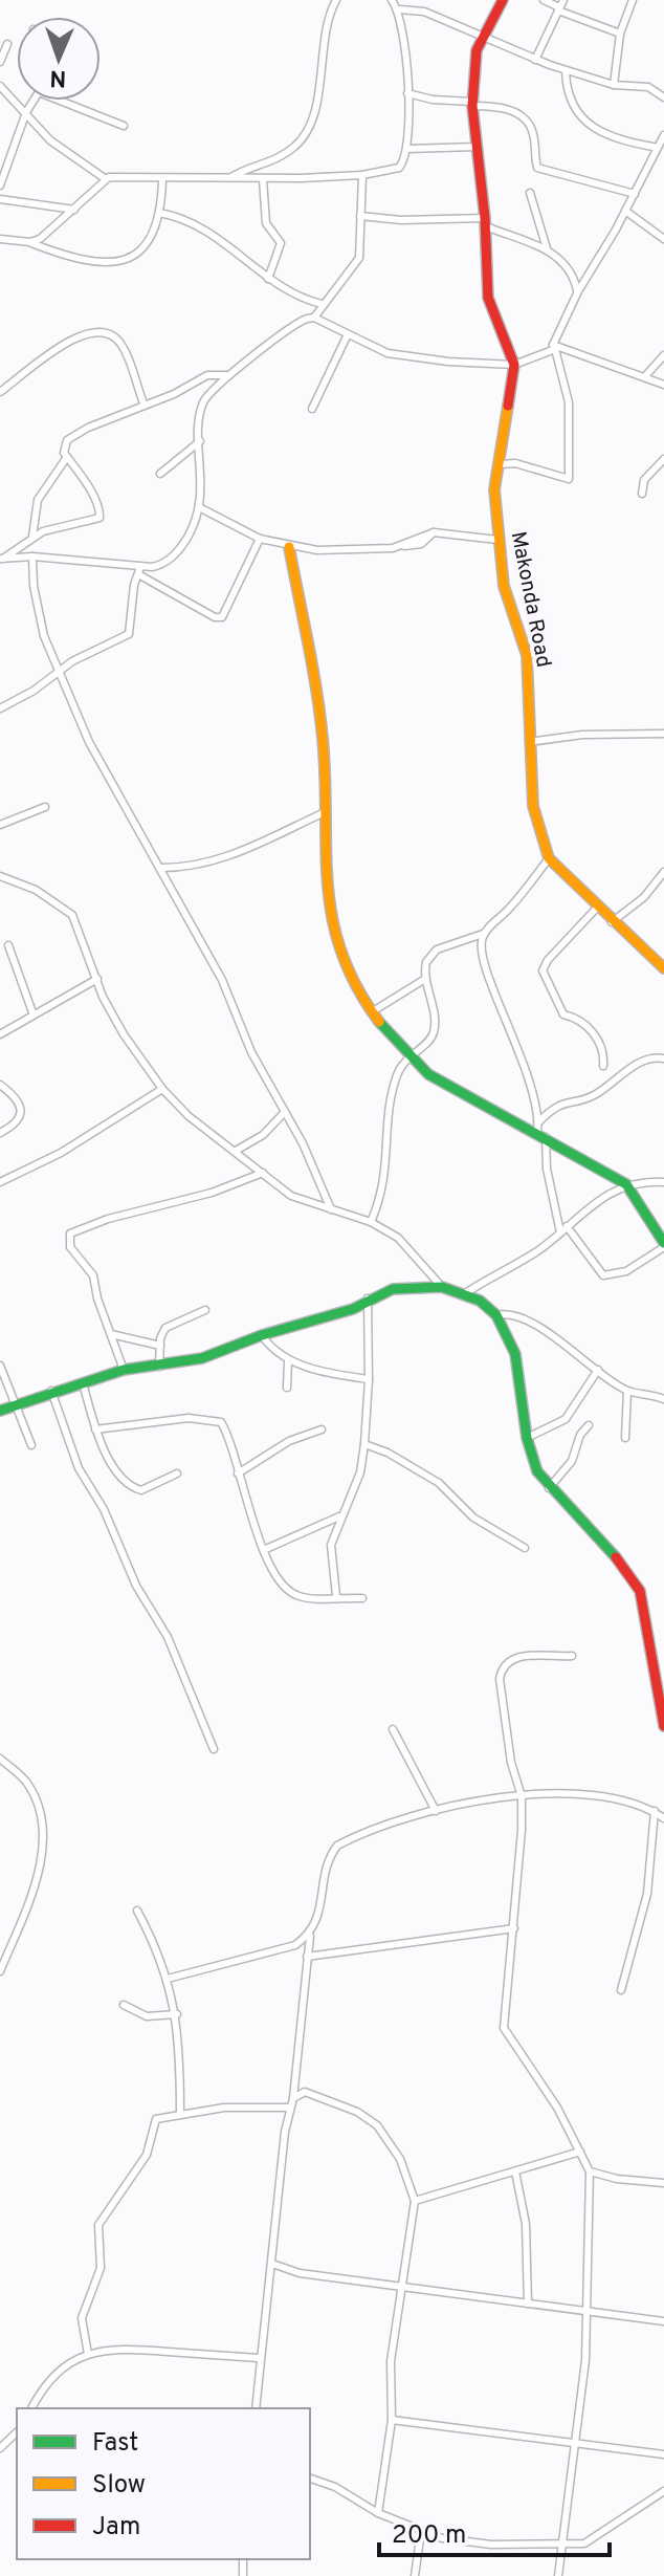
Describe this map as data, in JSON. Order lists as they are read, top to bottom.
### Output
{
  "streets": {
    "street": ["Makonda Road"]
  },
  "legend": ["Fast", "Slow", "Jam"],
  "scale_bar": "200 m",
  "north": "bottom"
}
